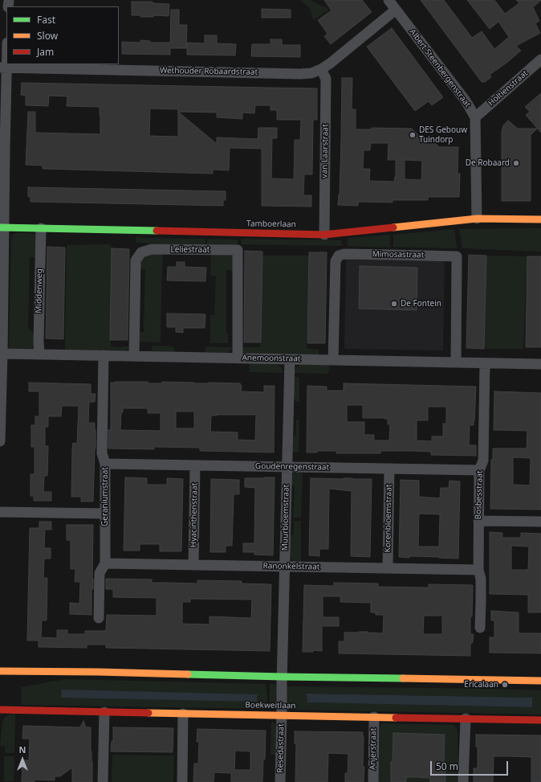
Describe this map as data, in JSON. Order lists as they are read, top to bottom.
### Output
{
  "streets": {
    "street": [
      "Albert Steenbergenstraat",
      "Wethouder Robaardstraat",
      "Holtienstraat",
      "van Laarstraat",
      "Tamboerlaan",
      "Leliestraat",
      "Mimosastraat",
      "Middenweg",
      "Anemoonstraat",
      "Goudenregenstraat",
      "Bosbesstraat",
      "Geraniumstraat",
      "Hyacinthenstraat",
      "Muurbloemstraat",
      "Korenbloemstraat",
      "Ranonkelstraat",
      "Boekweitlaan",
      "Resedastraat",
      "Anjerstraat"
    ]
  },
  "crossings": [
    ["Albert Steenbergenstraat", "Wethouder Robaardstraat"],
    ["Albert Steenbergenstraat", "Holtienstraat"],
    ["Albert Steenbergenstraat", "Tamboerlaan"],
    ["Wethouder Robaardstraat", "van Laarstraat"],
    ["van Laarstraat", "Tamboerlaan"],
    ["Tamboerlaan", "Middenweg"],
    ["Leliestraat", "Anemoonstraat"],
    ["Mimosastraat", "Anemoonstraat"],
    ["Middenweg", "Anemoonstraat"],
    ["Anemoonstraat", "Bosbesstraat"],
    ["Anemoonstraat", "Geraniumstraat"],
    ["Anemoonstraat", "Muurbloemstraat"],
    ["Goudenregenstraat", "Bosbesstraat"],
    ["Goudenregenstraat", "Geraniumstraat"],
    ["Goudenregenstraat", "Hyacinthenstraat"],
    ["Goudenregenstraat", "Muurbloemstraat"],
    ["Goudenregenstraat", "Korenbloemstraat"],
    ["Bosbesstraat", "Ranonkelstraat"],
    ["Geraniumstraat", "Ranonkelstraat"],
    ["Hyacinthenstraat", "Ranonkelstraat"],
    ["Muurbloemstraat", "Ranonkelstraat"],
    ["Muurbloemstraat", "Boekweitlaan"],
    ["Muurbloemstraat", "Resedastraat"],
    ["Korenbloemstraat", "Ranonkelstraat"],
    ["Boekweitlaan", "Resedastraat"],
    ["Boekweitlaan", "Anjerstraat"]
  ],
  "places": [
    "DES Gebouw Tuindorp",
    "De Robaard",
    "De Fontein",
    "Ericalaan"
  ],
  "legend": ["Fast", "Slow", "Jam"],
  "scale_bar": "50 m",
  "north": "top"
}
